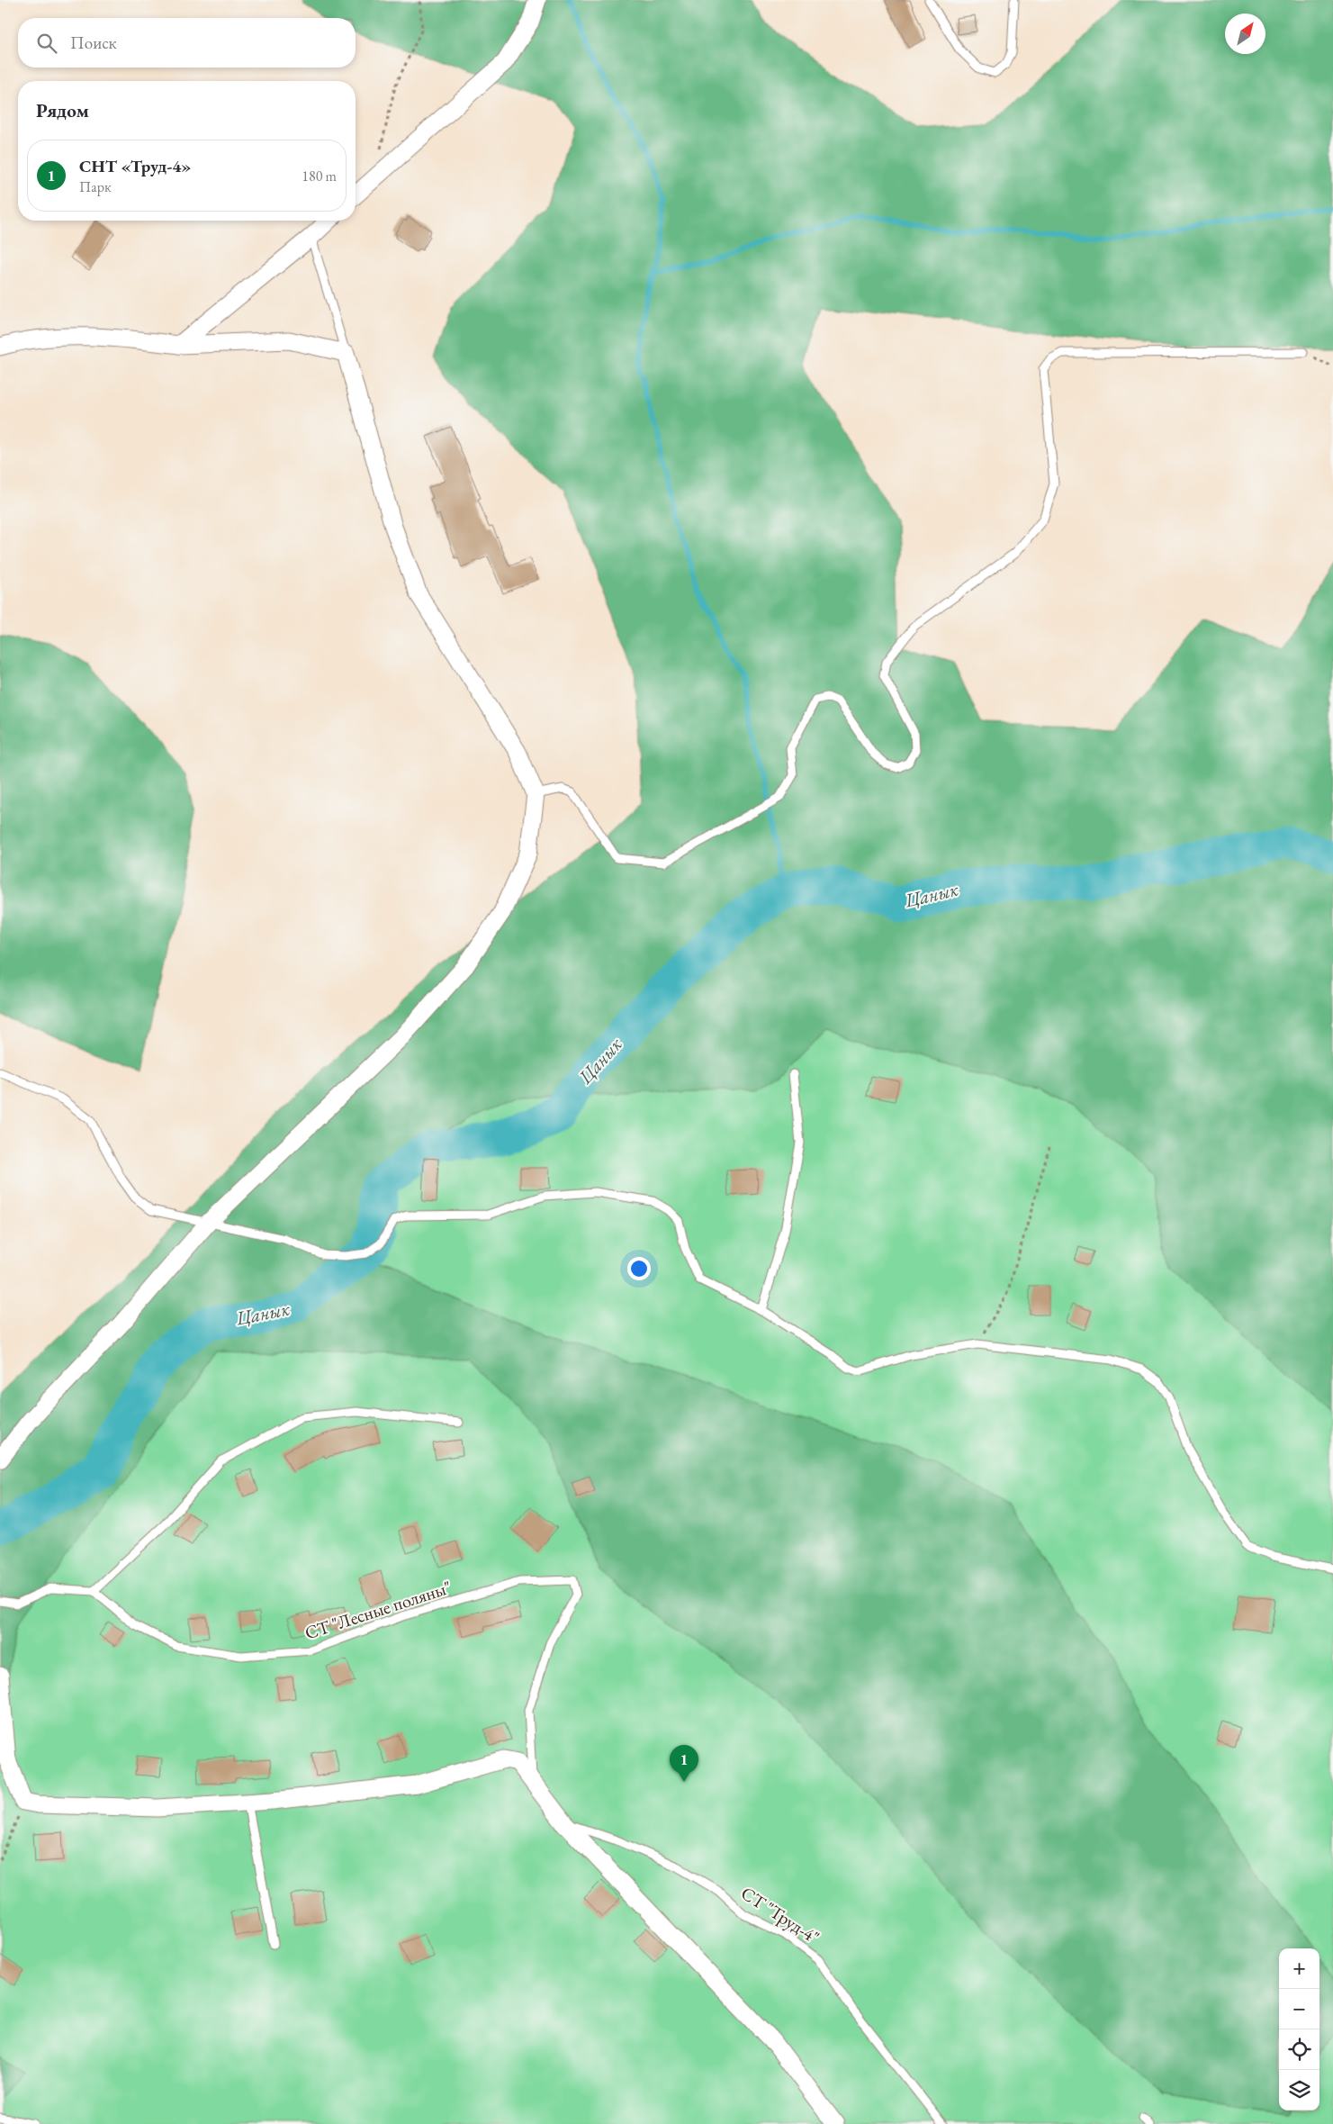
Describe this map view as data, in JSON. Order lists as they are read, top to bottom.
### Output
{
  "streets": {
    "lane": ["СТ \"Лесные поляны\"", "СТ \"Труд-4\""]
  },
  "water": ["Цанык"],
  "north": "top right",
  "page": {
    "search": "Поиск",
    "heading": "Рядом",
    "list": [
      {
        "mark": "1",
        "name": "СНТ «Труд-4»",
        "note": "Парк",
        "value": "180 m"
      }
    ],
    "pins": "1",
    "map_buttons": ["+", "−"]
  }
}
